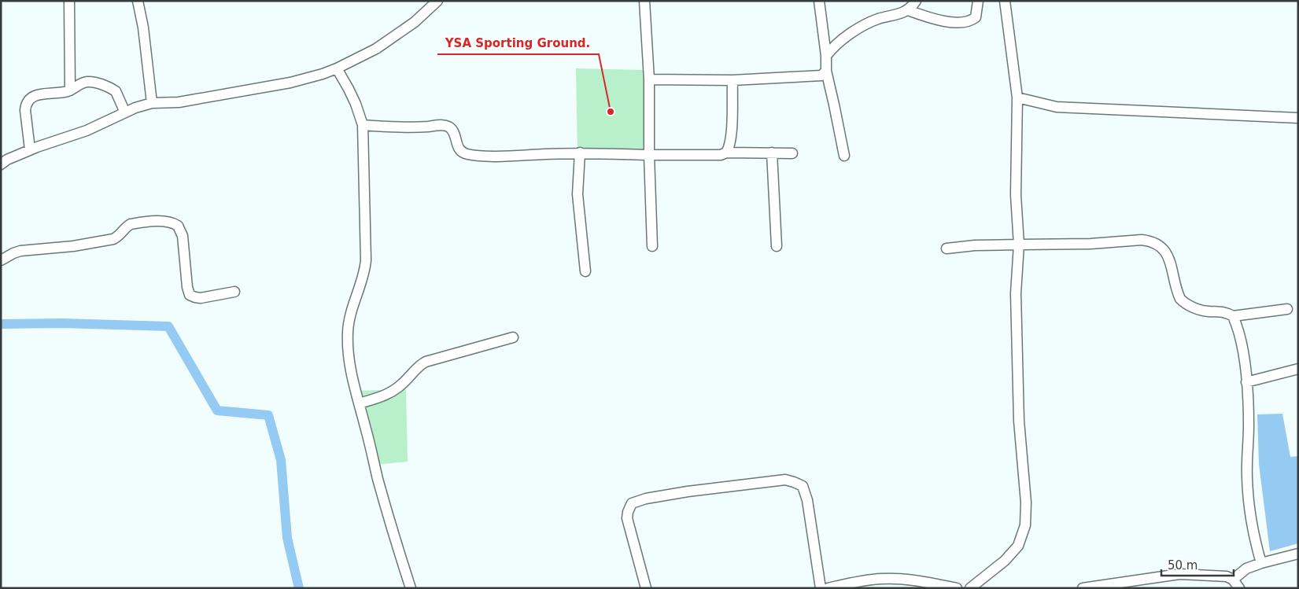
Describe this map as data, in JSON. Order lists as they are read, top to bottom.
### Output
{
  "places": ["YSA Sporting Ground."],
  "scale_bar": "50 m"
}
